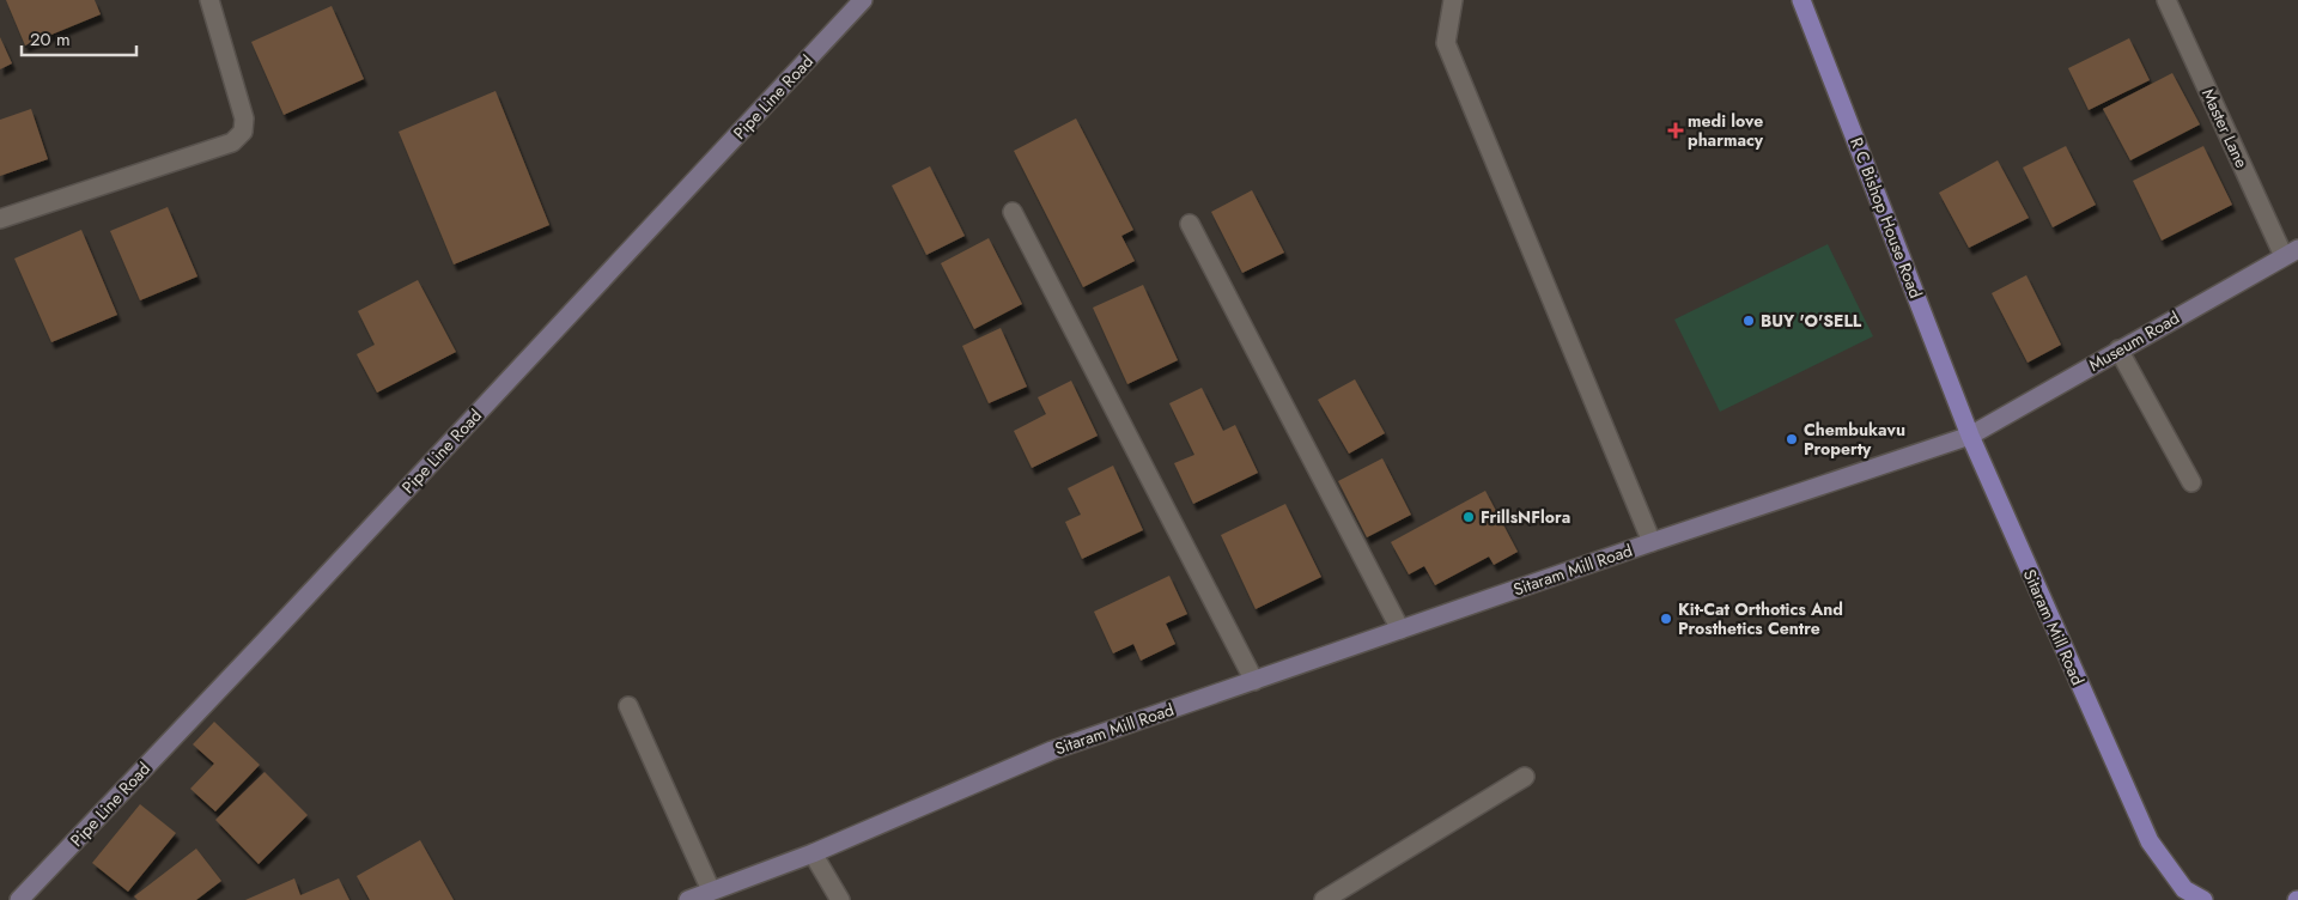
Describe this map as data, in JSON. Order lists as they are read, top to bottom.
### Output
{
  "streets": {
    "main road": [
      "Pipe Line Road",
      "R C Bishop House Road",
      "Museum Road",
      "Sitaram Mill Road"
    ],
    "street": ["Master Lane"]
  },
  "crossings": [
    ["Master Lane", "Museum Road"],
    ["R C Bishop House Road", "Museum Road"],
    ["R C Bishop House Road", "Sitaram Mill Road"],
    ["Museum Road", "Sitaram Mill Road"]
  ],
  "places": {
    "health": ["medi love pharmacy"],
    "other": [
      "BUY 'O'SELL",
      "Chembukavu Property",
      "FrillsNFlora",
      "Kit-Cat Orthotics And Prosthetics Centre"
    ]
  },
  "scale_bar": "20 m"
}
